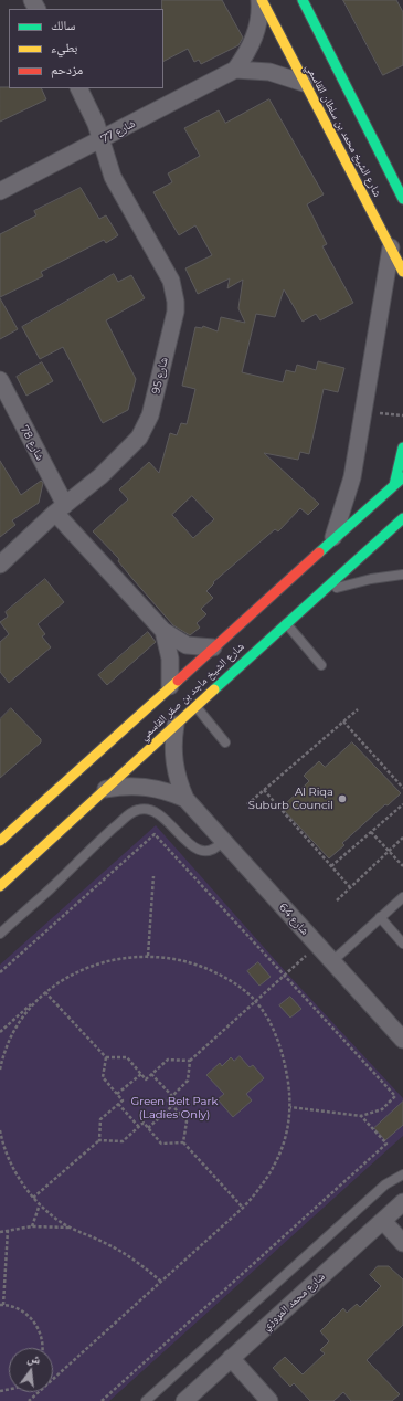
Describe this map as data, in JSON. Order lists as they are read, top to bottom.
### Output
{
  "streets": {
    "main road": ["شارع الشيخ محمد بن سلطان القاسمي", "شارع الشيخ ماجد بن صقر القاسمي"],
    "street": [
      "شارع 77",
      "شارع 95",
      "شارع 78",
      "شارع 64",
      "شارع محمد المروزي"
    ]
  },
  "crossings": [
    ["شارع 77", "شارع 95"],
    ["شارع 95", "شارع 78"],
    ["شارع الشيخ ماجد بن صقر القاسمي", "شارع 64"]
  ],
  "parks": ["Green Belt Park (Ladies Only)"],
  "places": ["Al Riqa Suburb Council"],
  "legend": ["سالك", "بطيء", "مزدحم"],
  "north": "top"
}
